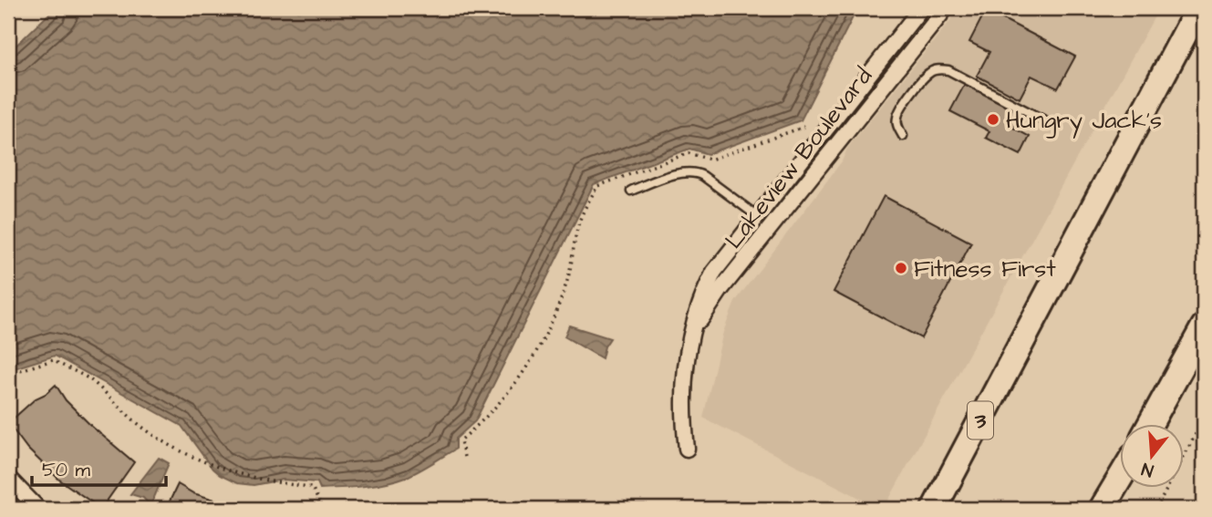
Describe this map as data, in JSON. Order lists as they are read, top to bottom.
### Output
{
  "streets": {
    "main road": ["3"],
    "street": ["Lakeview Boulevard"]
  },
  "places": ["Hungry Jack's", "Fitness First"],
  "scale_bar": "50 m",
  "north": "bottom"
}
